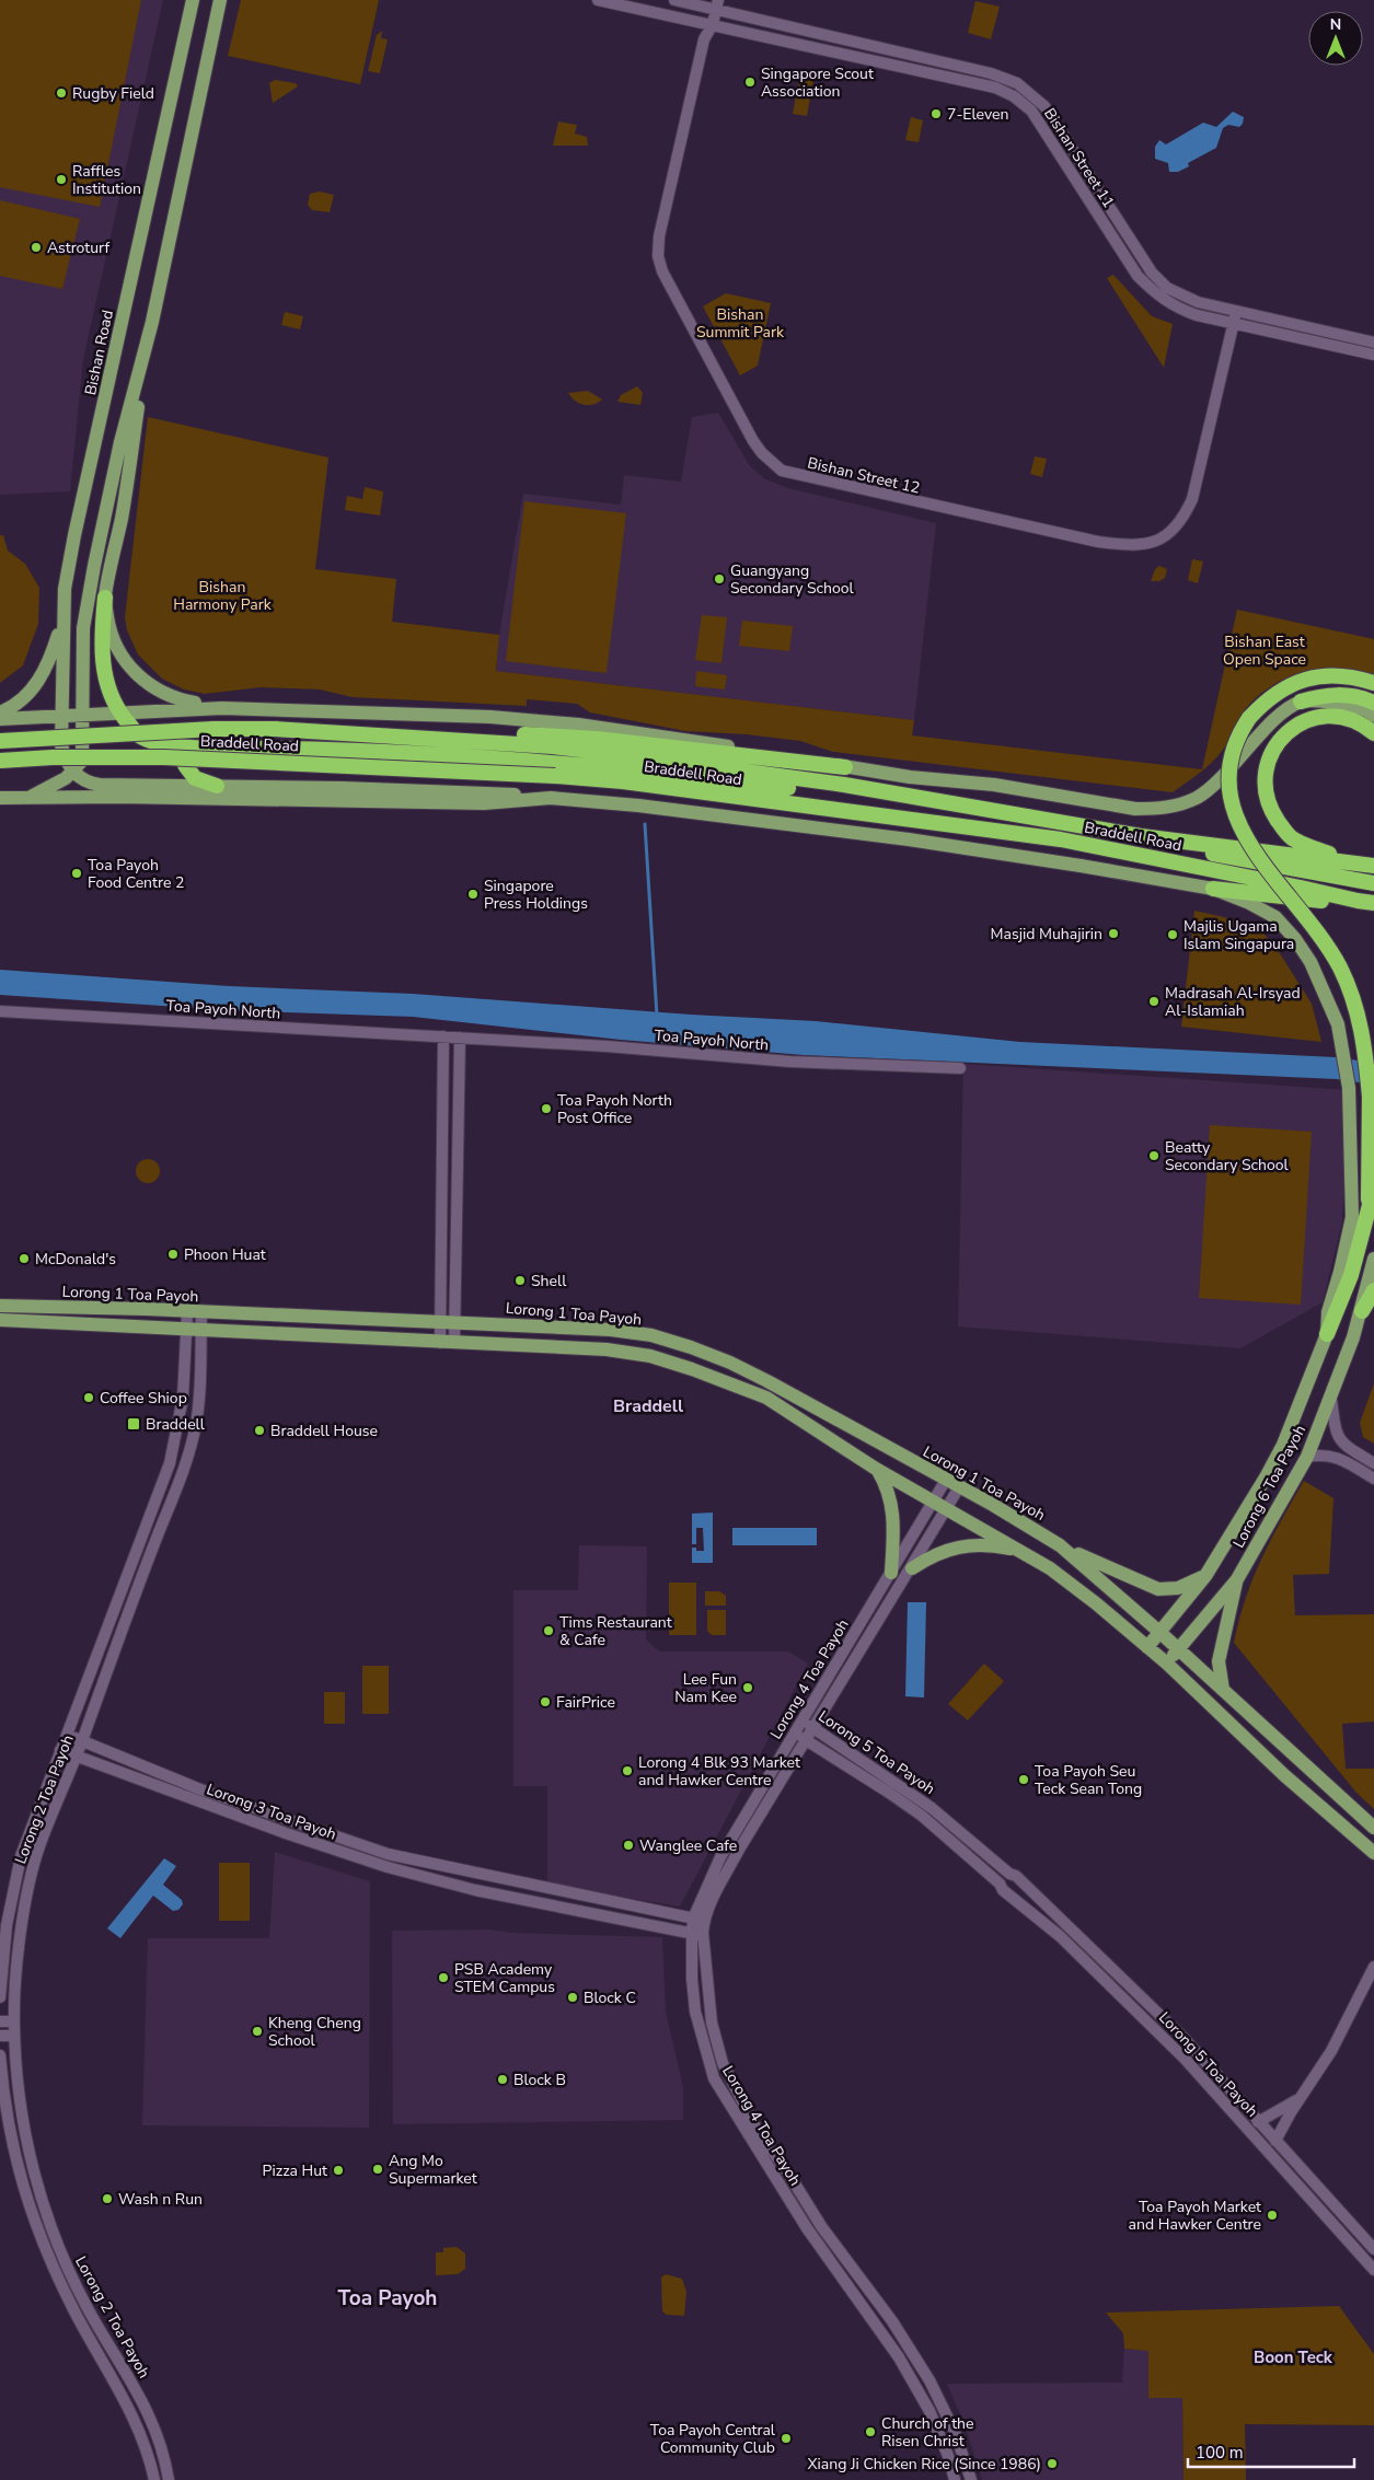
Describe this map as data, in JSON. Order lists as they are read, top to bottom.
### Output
{
  "streets": {
    "highway": ["Braddell Road"],
    "main road": ["Bishan Road", "Lorong 1 Toa Payoh", "Lorong 6 Toa Payoh"],
    "street": [
      "Bishan Street 11",
      "Bishan Street 12",
      "Toa Payoh North",
      "Lorong 4 Toa Payoh",
      "Lorong 5 Toa Payoh",
      "Lorong 2 Toa Payoh",
      "Lorong 3 Toa Payoh"
    ]
  },
  "crossings": [
    ["Bishan Street 11", "Bishan Street 12"],
    ["Bishan Road", "Braddell Road"],
    ["Lorong 1 Toa Payoh", "Lorong 6 Toa Payoh"],
    ["Lorong 1 Toa Payoh", "Lorong 4 Toa Payoh"],
    ["Lorong 1 Toa Payoh", "Lorong 2 Toa Payoh"],
    ["Lorong 4 Toa Payoh", "Lorong 5 Toa Payoh"],
    ["Lorong 4 Toa Payoh", "Lorong 3 Toa Payoh"],
    ["Lorong 2 Toa Payoh", "Lorong 3 Toa Payoh"]
  ],
  "districts": ["Braddell", "Toa Payoh", "Boon Teck"],
  "parks": ["Bishan Summit Park", "Bishan Harmony Park", "Bishan East Open Space"],
  "places": {
    "other": [
      "Singapore Scout Association",
      "Rugby Field",
      "7-Eleven",
      "Raffles Institution",
      "Astroturf",
      "Guangyang Secondary School",
      "Toa Payoh Food Centre 2",
      "Singapore Press Holdings",
      "Masjid Muhajirin",
      "Majlis Ugama Islam Singapura",
      "Madrasah Al-Irsyad Al-Islamiah",
      "Toa Payoh North Post Office",
      "Beatty Secondary School",
      "Phoon Huat",
      "McDonald's",
      "Shell",
      "Coffee Shiop",
      "Braddell House",
      "Tims Restaurant & Cafe",
      "Lee Fun Nam Kee",
      "FairPrice",
      "Lorong 4 Blk 93 Market and Hawker Centre",
      "Toa Payoh Seu Teck Sean Tong",
      "Wanglee Cafe",
      "PSB Academy STEM Campus",
      "Block C",
      "Kheng Cheng School",
      "Block B",
      "Ang Mo Supermarket",
      "Pizza Hut",
      "Wash n Run",
      "Toa Payoh Market and Hawker Centre",
      "Church of the Risen Christ",
      "Toa Payoh Central Community Club",
      "Xiang Ji Chicken Rice (Since 1986)"
    ],
    "transit": ["Braddell"]
  },
  "scale_bar": "100 m",
  "north": "top"
}
